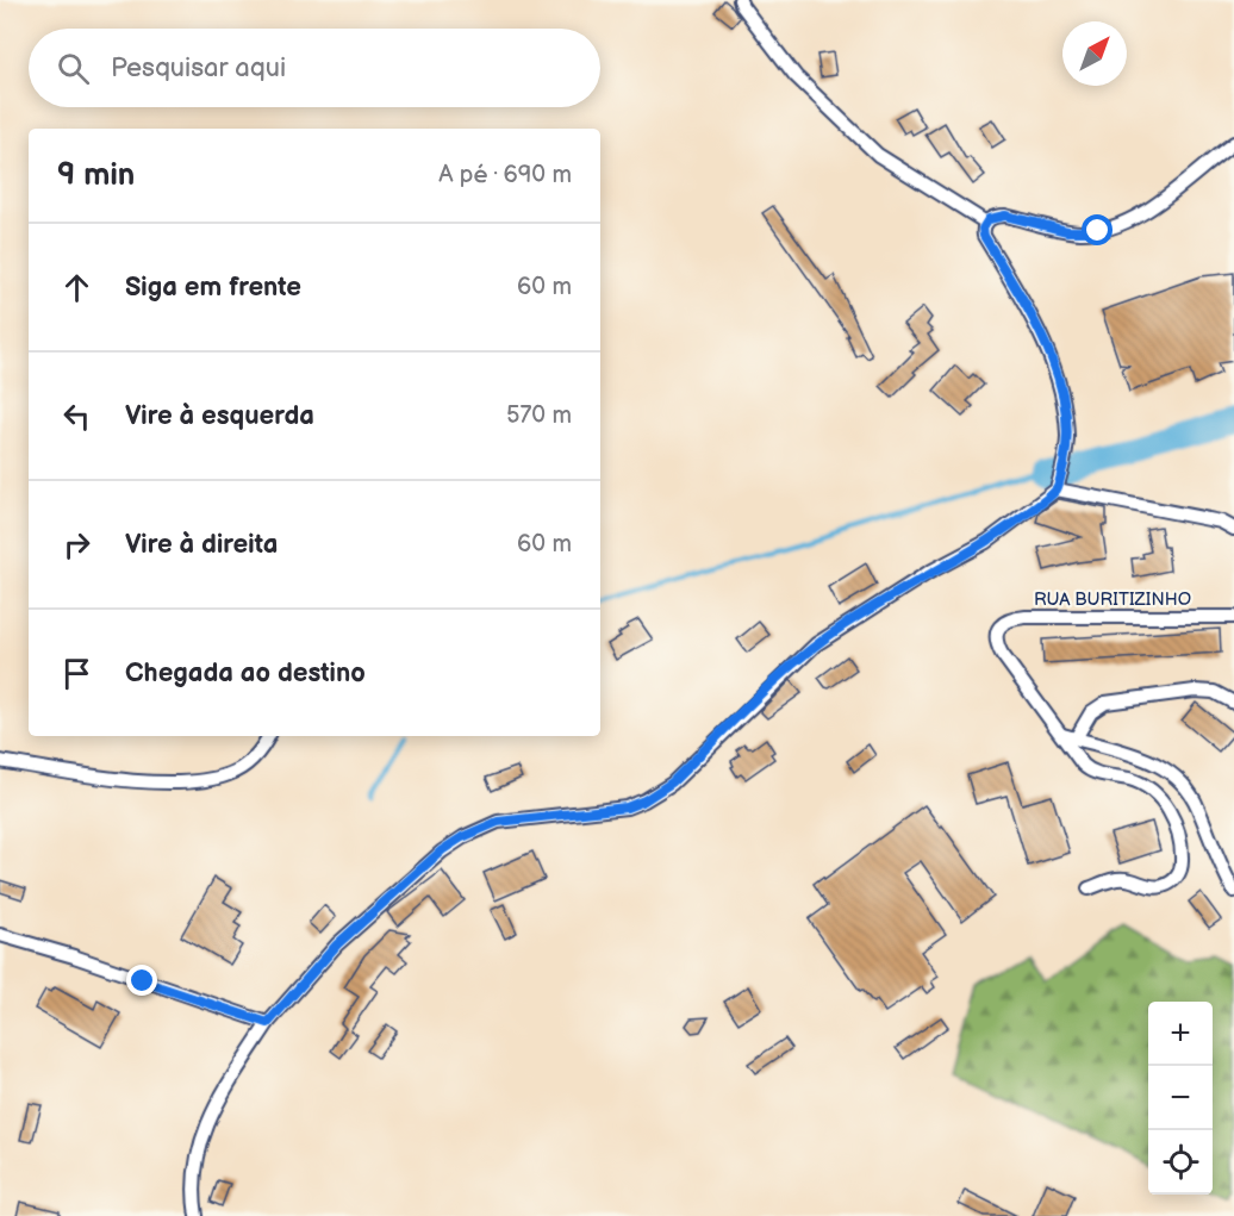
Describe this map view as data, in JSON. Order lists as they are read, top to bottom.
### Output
{
  "streets": {
    "street": ["RUA BURITIZINHO"]
  },
  "north": "top right",
  "page": {
    "search": "Pesquisar aqui",
    "heading": ["9 min", "A pé · 690 m"],
    "list": [
      ["Siga em frente", "60 m"],
      ["Vire à esquerda", "570 m"],
      ["Vire à direita", "60 m"],
      "Chegada ao destino"
    ],
    "map_buttons": ["+", "−"]
  }
}
